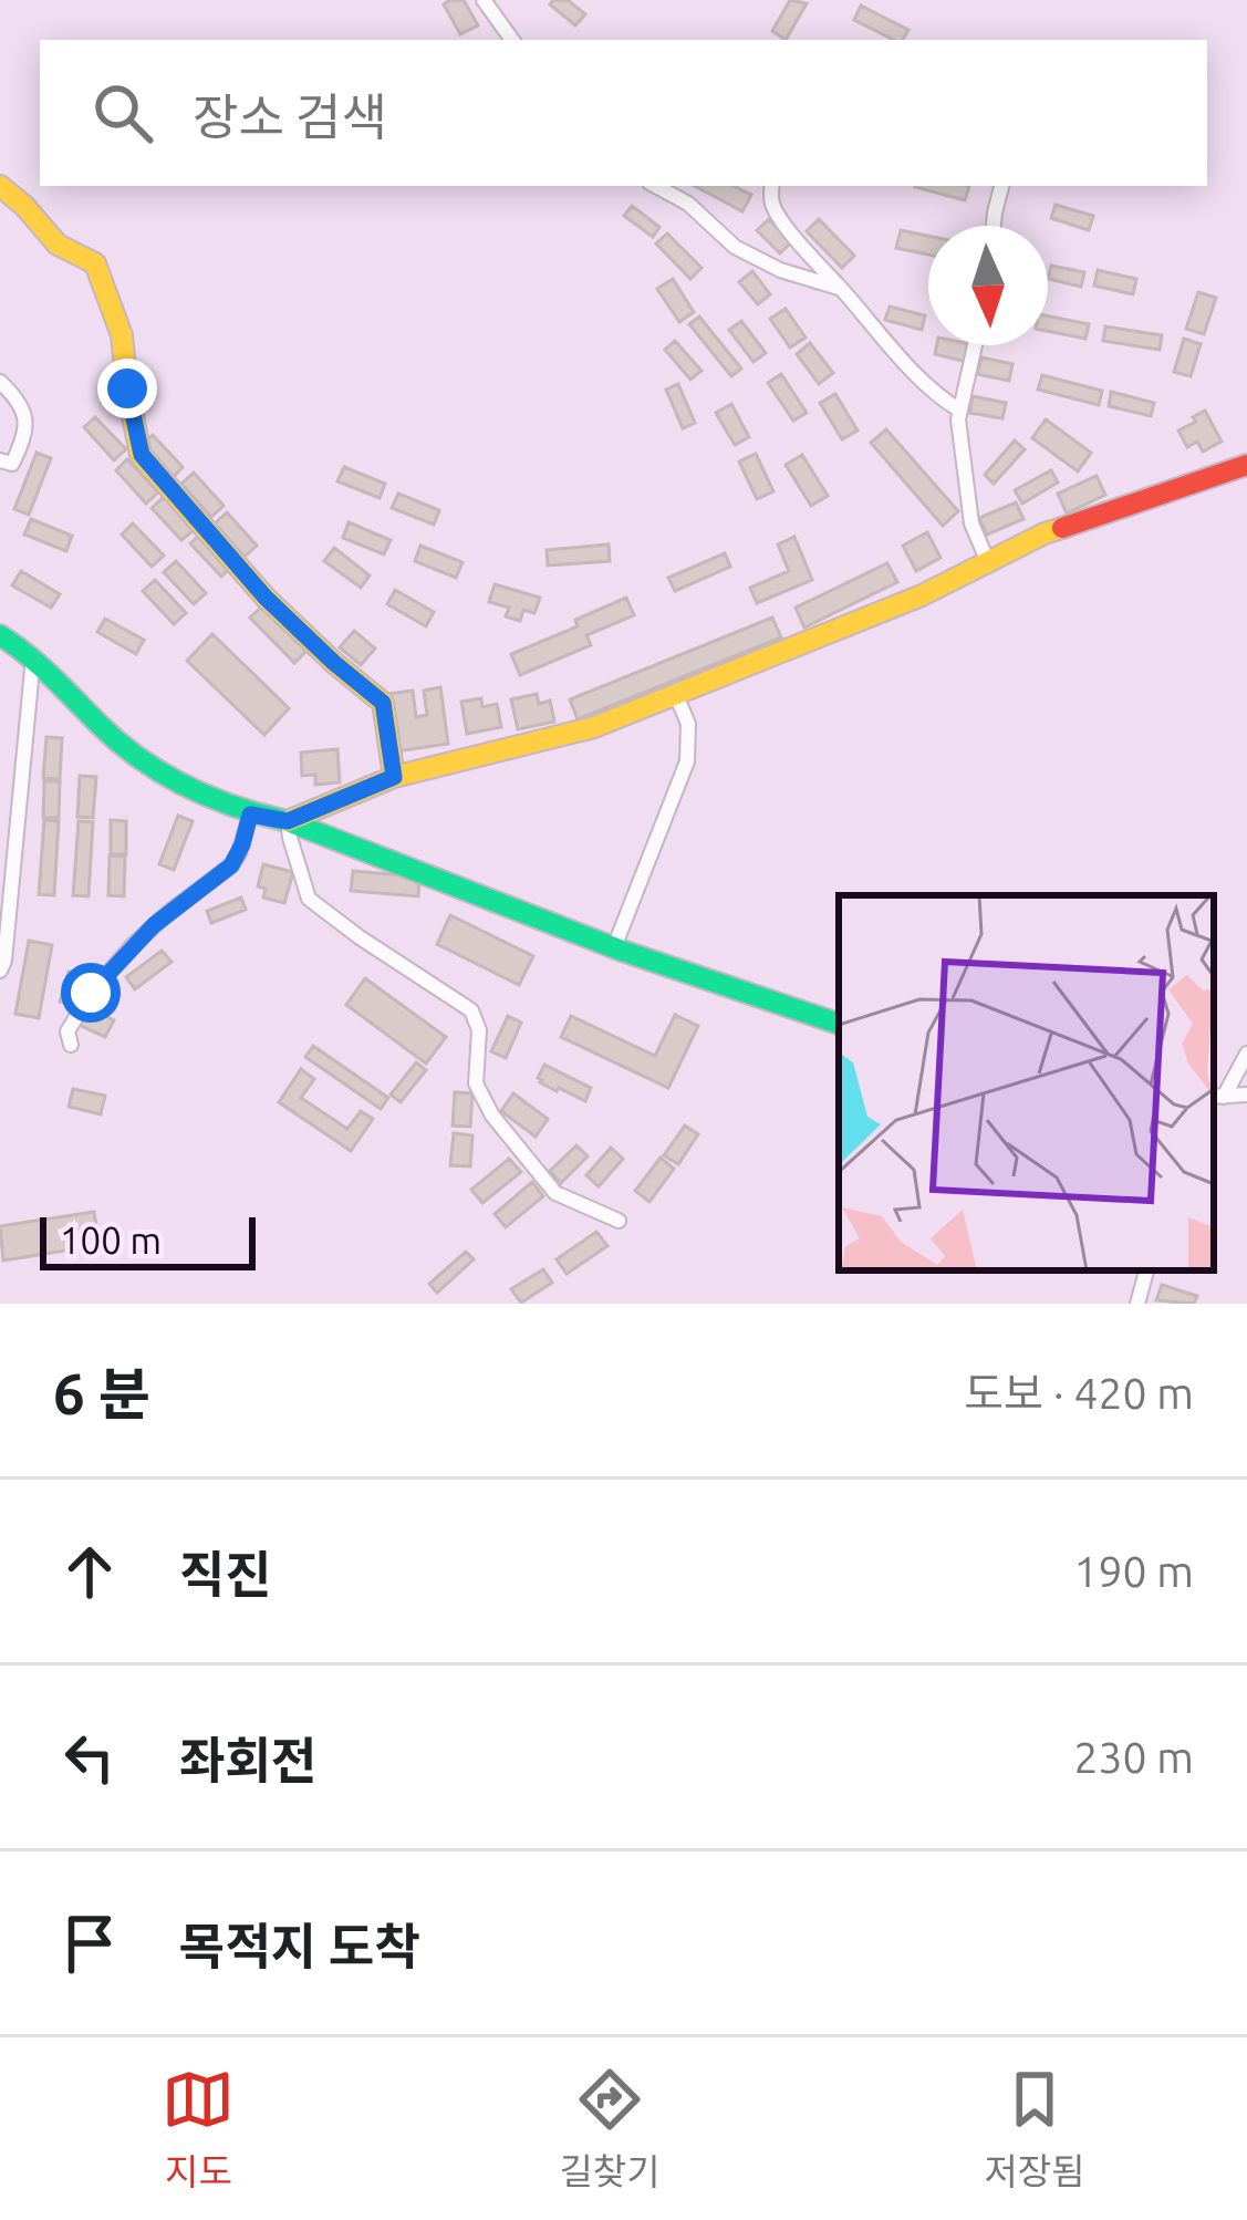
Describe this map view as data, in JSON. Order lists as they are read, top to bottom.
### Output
{
  "scale_bar": "100 m",
  "north": "bottom",
  "page": {
    "search": "장소 검색",
    "scale": "100 m",
    "heading": ["6 분", "도보 · 420 m"],
    "list": [
      ["직진", "190 m"],
      ["좌회전", "230 m"],
      "목적지 도착"
    ],
    "nav": ["지도", "길찾기", "저장됨"]
  }
}
